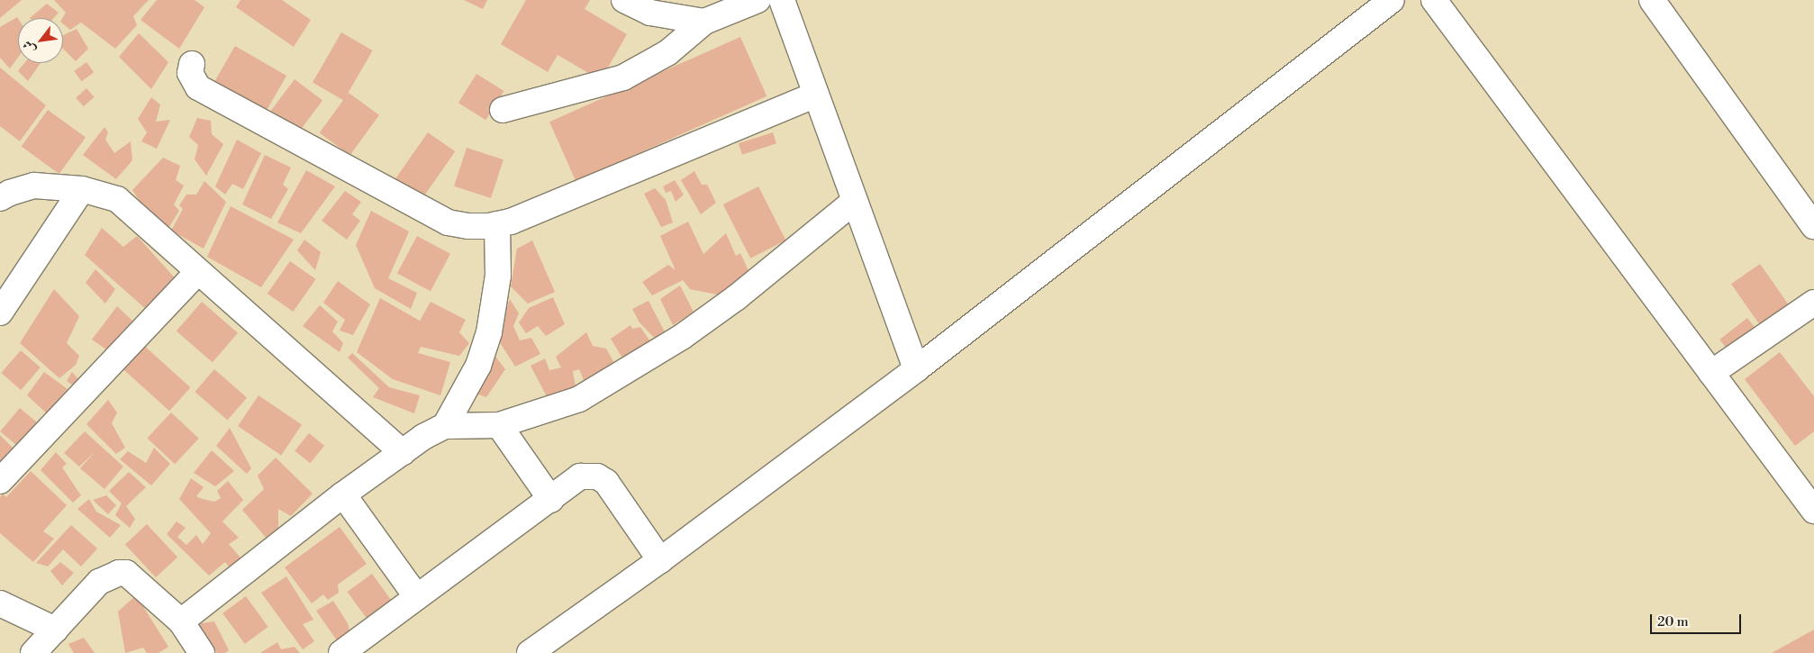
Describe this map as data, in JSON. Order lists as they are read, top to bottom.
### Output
{
  "scale_bar": "20 m",
  "north": "bottom left"
}
